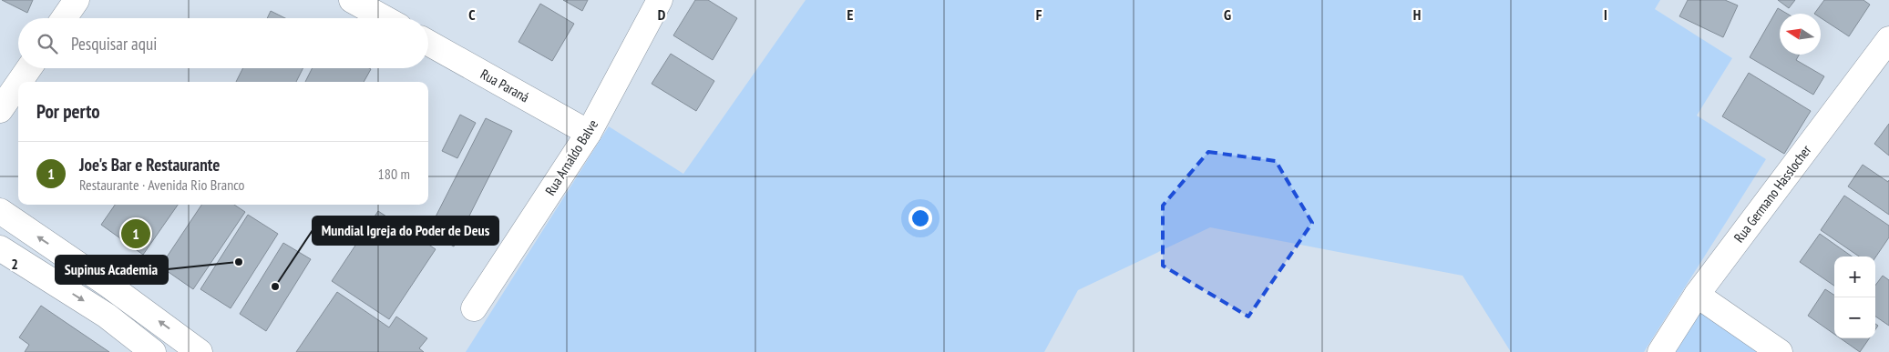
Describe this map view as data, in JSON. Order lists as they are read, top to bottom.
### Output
{
  "streets": {
    "main road": ["Rua Paraná", "Rua Arnaldo Balve", "Rua Germano Hasslocher"]
  },
  "crossings": [
    ["Rua Paraná", "Rua Arnaldo Balve"]
  ],
  "places": ["Supinus Academia", "Mundial Igreja do Poder de Deus"],
  "north": "left",
  "page": {
    "search": "Pesquisar aqui",
    "heading": "Por perto",
    "list": [
      {
        "mark": "1",
        "name": "Joe's Bar e Restaurante",
        "note": "Restaurante · Avenida Rio Branco",
        "value": "180 m"
      }
    ],
    "pins": "1",
    "map_buttons": ["+", "−"]
  },
  "grid": {
    "columns": [
      "C",
      "D",
      "E",
      "F",
      "G",
      "H",
      "I"
    ],
    "rows": ["2"]
  }
}
